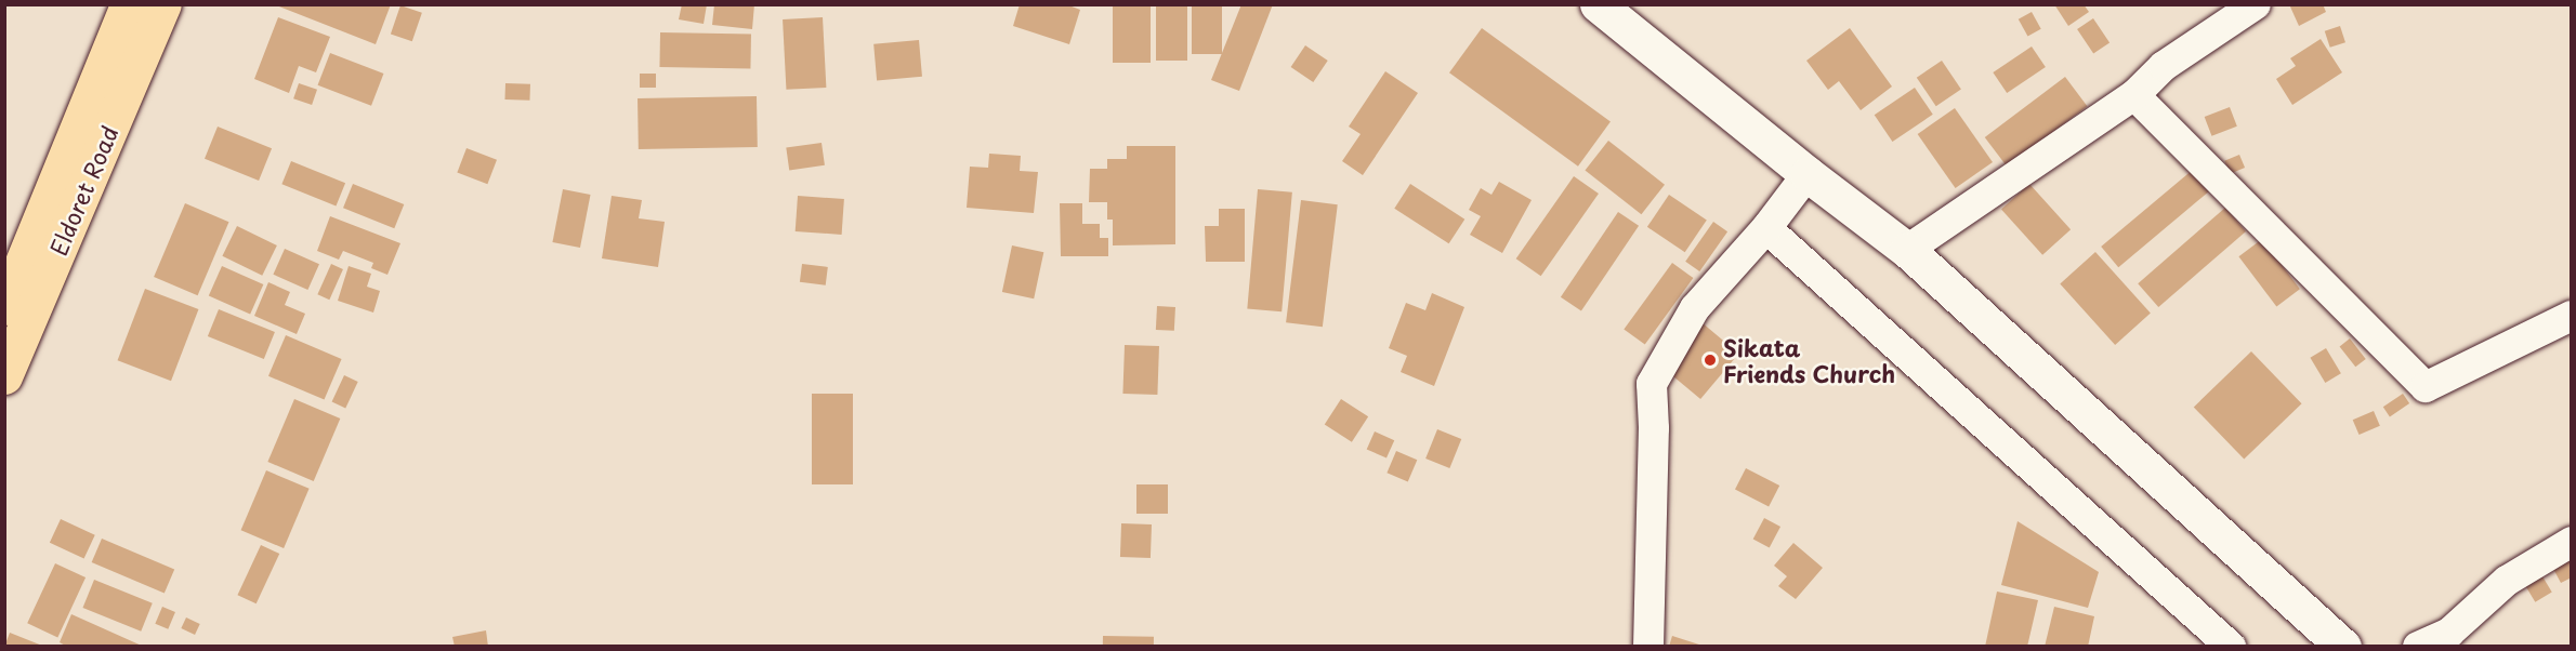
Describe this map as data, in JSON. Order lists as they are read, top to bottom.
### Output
{
  "streets": {
    "highway": ["Eldoret Road"]
  },
  "places": ["Sikata Friends Church"]
}
